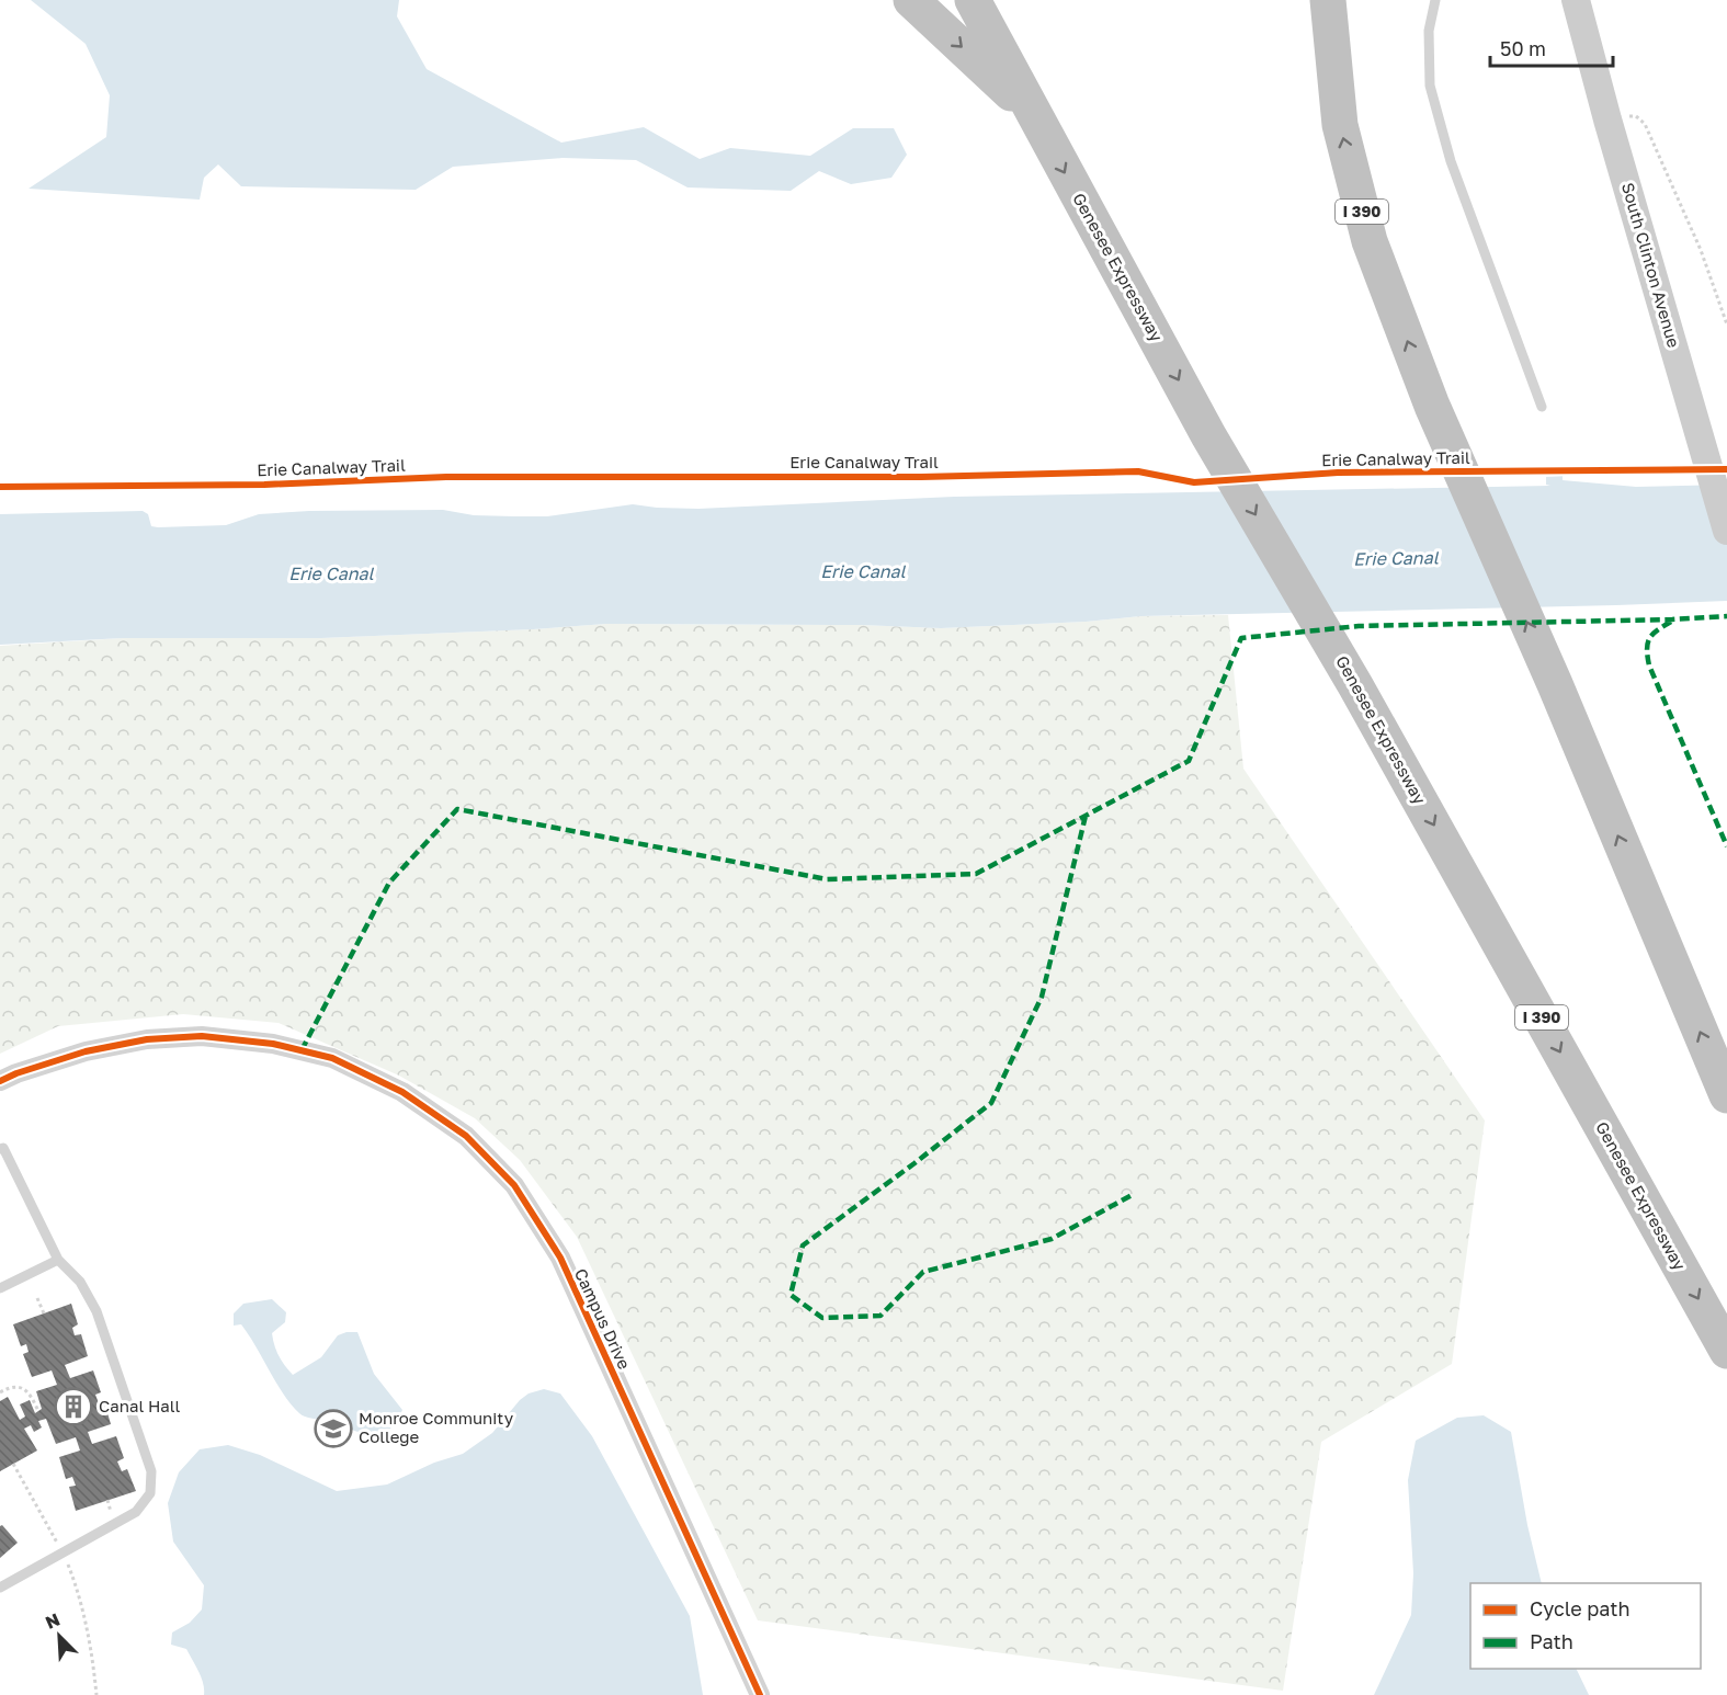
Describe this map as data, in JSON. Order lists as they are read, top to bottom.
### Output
{
  "streets": {
    "highway": ["I 390", "Genesee Expressway"],
    "street": ["South Clinton Avenue", "Campus Drive"],
    "cycle path": ["Erie Canalway Trail"]
  },
  "crossings": [
    ["I 390", "Genesee Expressway"]
  ],
  "water": ["Erie Canal"],
  "places": {
    "building": ["Canal Hall"],
    "school or university": ["Monroe Community College"]
  },
  "legend": ["Cycle path", "Path"],
  "scale_bar": "50 m",
  "north": "top left"
}
